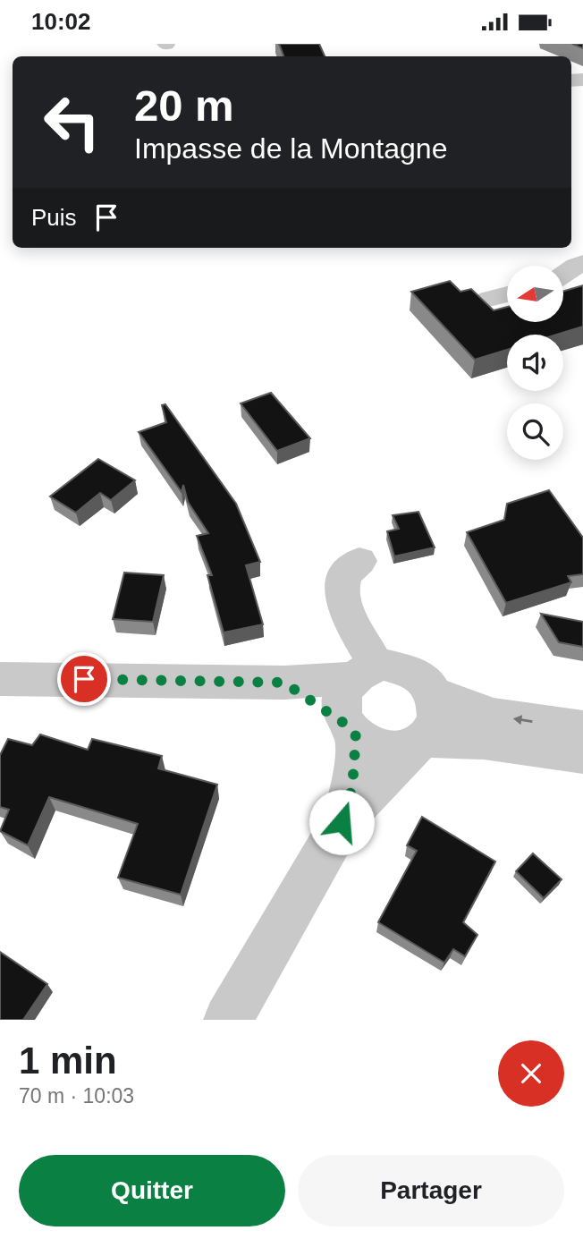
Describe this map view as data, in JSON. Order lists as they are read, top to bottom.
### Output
{
  "north": "left",
  "page": {
    "status": "10:02",
    "turn": ["20 m", "Impasse de la Montagne"],
    "then": "Puis",
    "heading": ["1 min", "70 m · 10:03"],
    "buttons": ["Quitter", "Partager"]
  }
}
